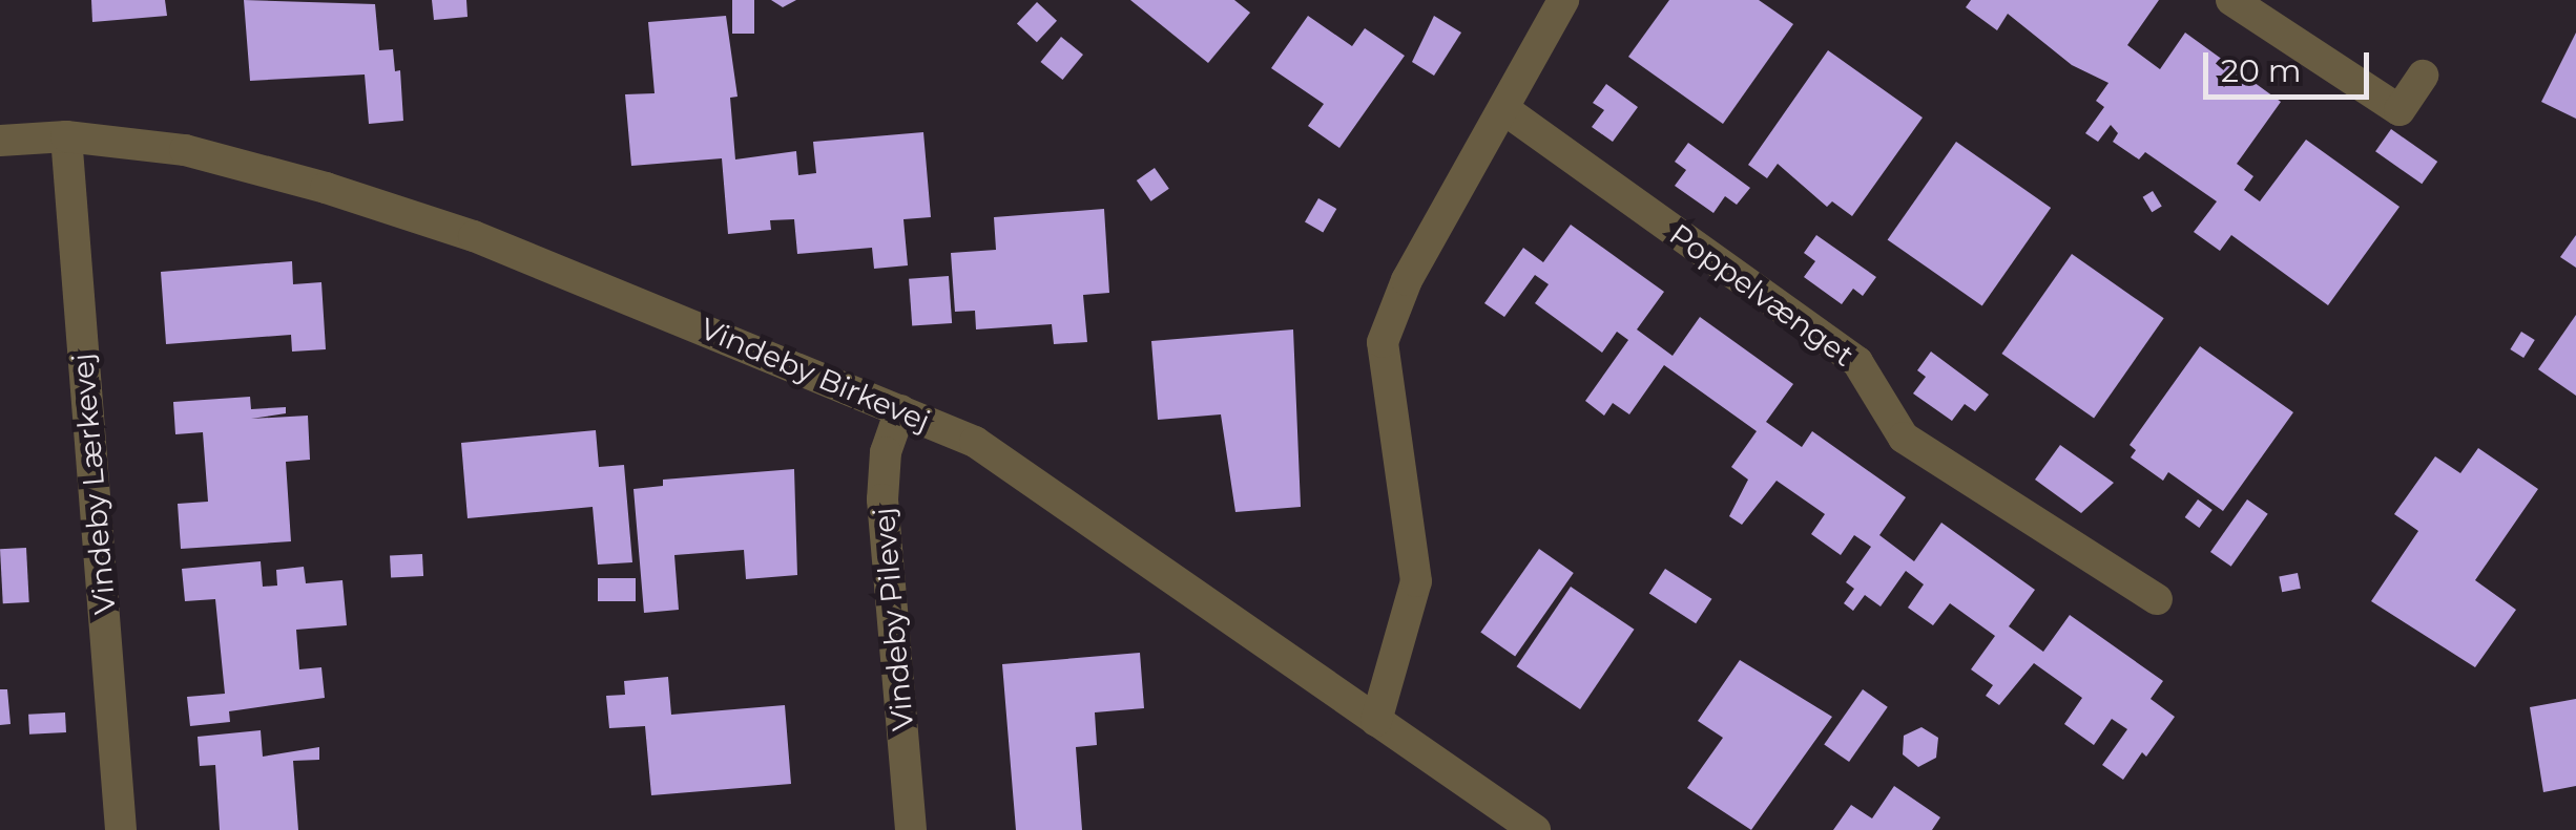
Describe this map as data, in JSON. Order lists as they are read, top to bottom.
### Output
{
  "streets": {
    "street": [
      "Poppelvænget",
      "Vindeby Birkevej",
      "Vindeby Lærkevej",
      "Vindeby Pilevej"
    ]
  },
  "crossings": [
    ["Vindeby Birkevej", "Vindeby Lærkevej"],
    ["Vindeby Birkevej", "Vindeby Pilevej"]
  ],
  "scale_bar": "20 m"
}
